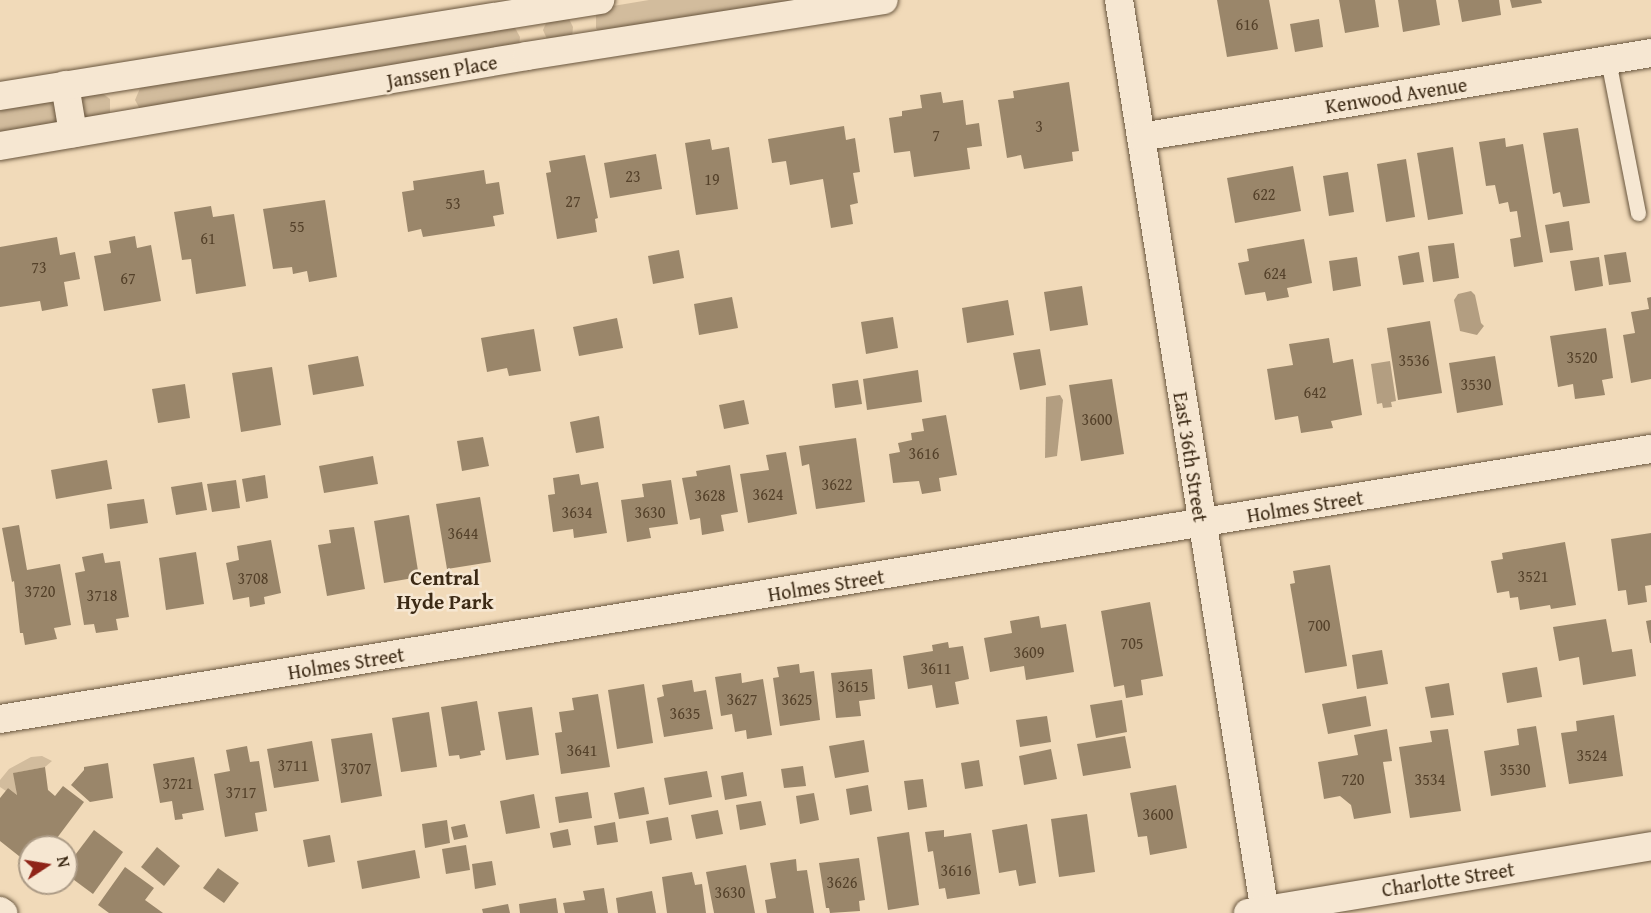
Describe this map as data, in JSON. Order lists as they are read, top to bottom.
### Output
{
  "streets": {
    "street": [
      "Janssen Place",
      "Kenwood Avenue",
      "East 36th Street",
      "Holmes Street",
      "Charlotte Street"
    ]
  },
  "crossings": [
    ["Kenwood Avenue", "East 36th Street"],
    ["East 36th Street", "Holmes Street"],
    ["East 36th Street", "Charlotte Street"]
  ],
  "districts": ["Central Hyde Park"],
  "house_numbers": [
    "616",
    "3",
    "7",
    "23",
    "19",
    "622",
    "27",
    "53",
    "55",
    "61",
    "73",
    "624",
    "67",
    "3520",
    "3536",
    "3530",
    "642",
    "3600",
    "3616",
    "3622",
    "3624",
    "3628",
    "3634",
    "3630",
    "3644",
    "3521",
    "3708",
    "3720",
    "3718",
    "700",
    "705",
    "3609",
    "3611",
    "3615",
    "3627",
    "3625",
    "3635",
    "3641",
    "3524",
    "3711",
    "3707",
    "3530",
    "720",
    "3534",
    "3721",
    "3717",
    "3600",
    "3616",
    "3626",
    "3630"
  ],
  "north": "right"
}
